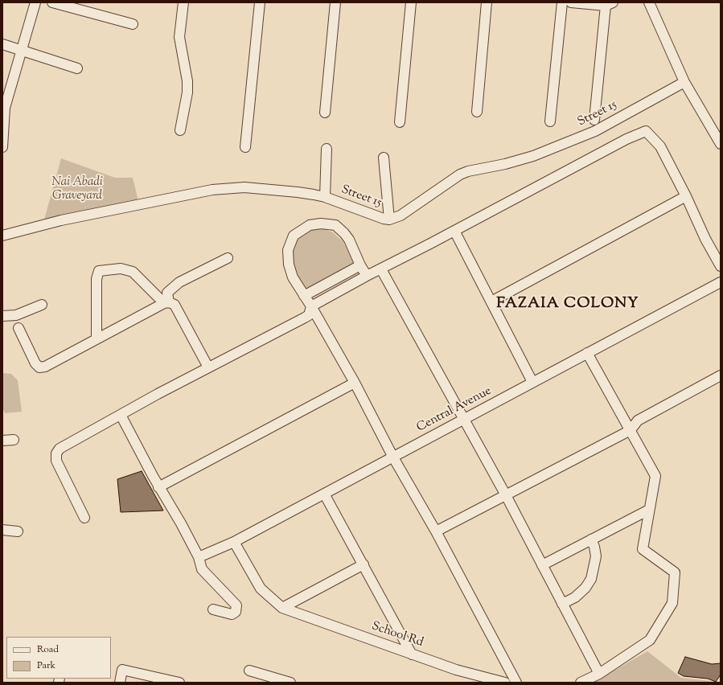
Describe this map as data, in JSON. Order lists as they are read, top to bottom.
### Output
{
  "streets": {
    "street": ["Street 15", "Central Avenue", "School Rd"]
  },
  "districts": ["FAZAIA COLONY"],
  "parks": ["Nai Abadi Graveyard"],
  "legend": ["Road", "Park"]
}
